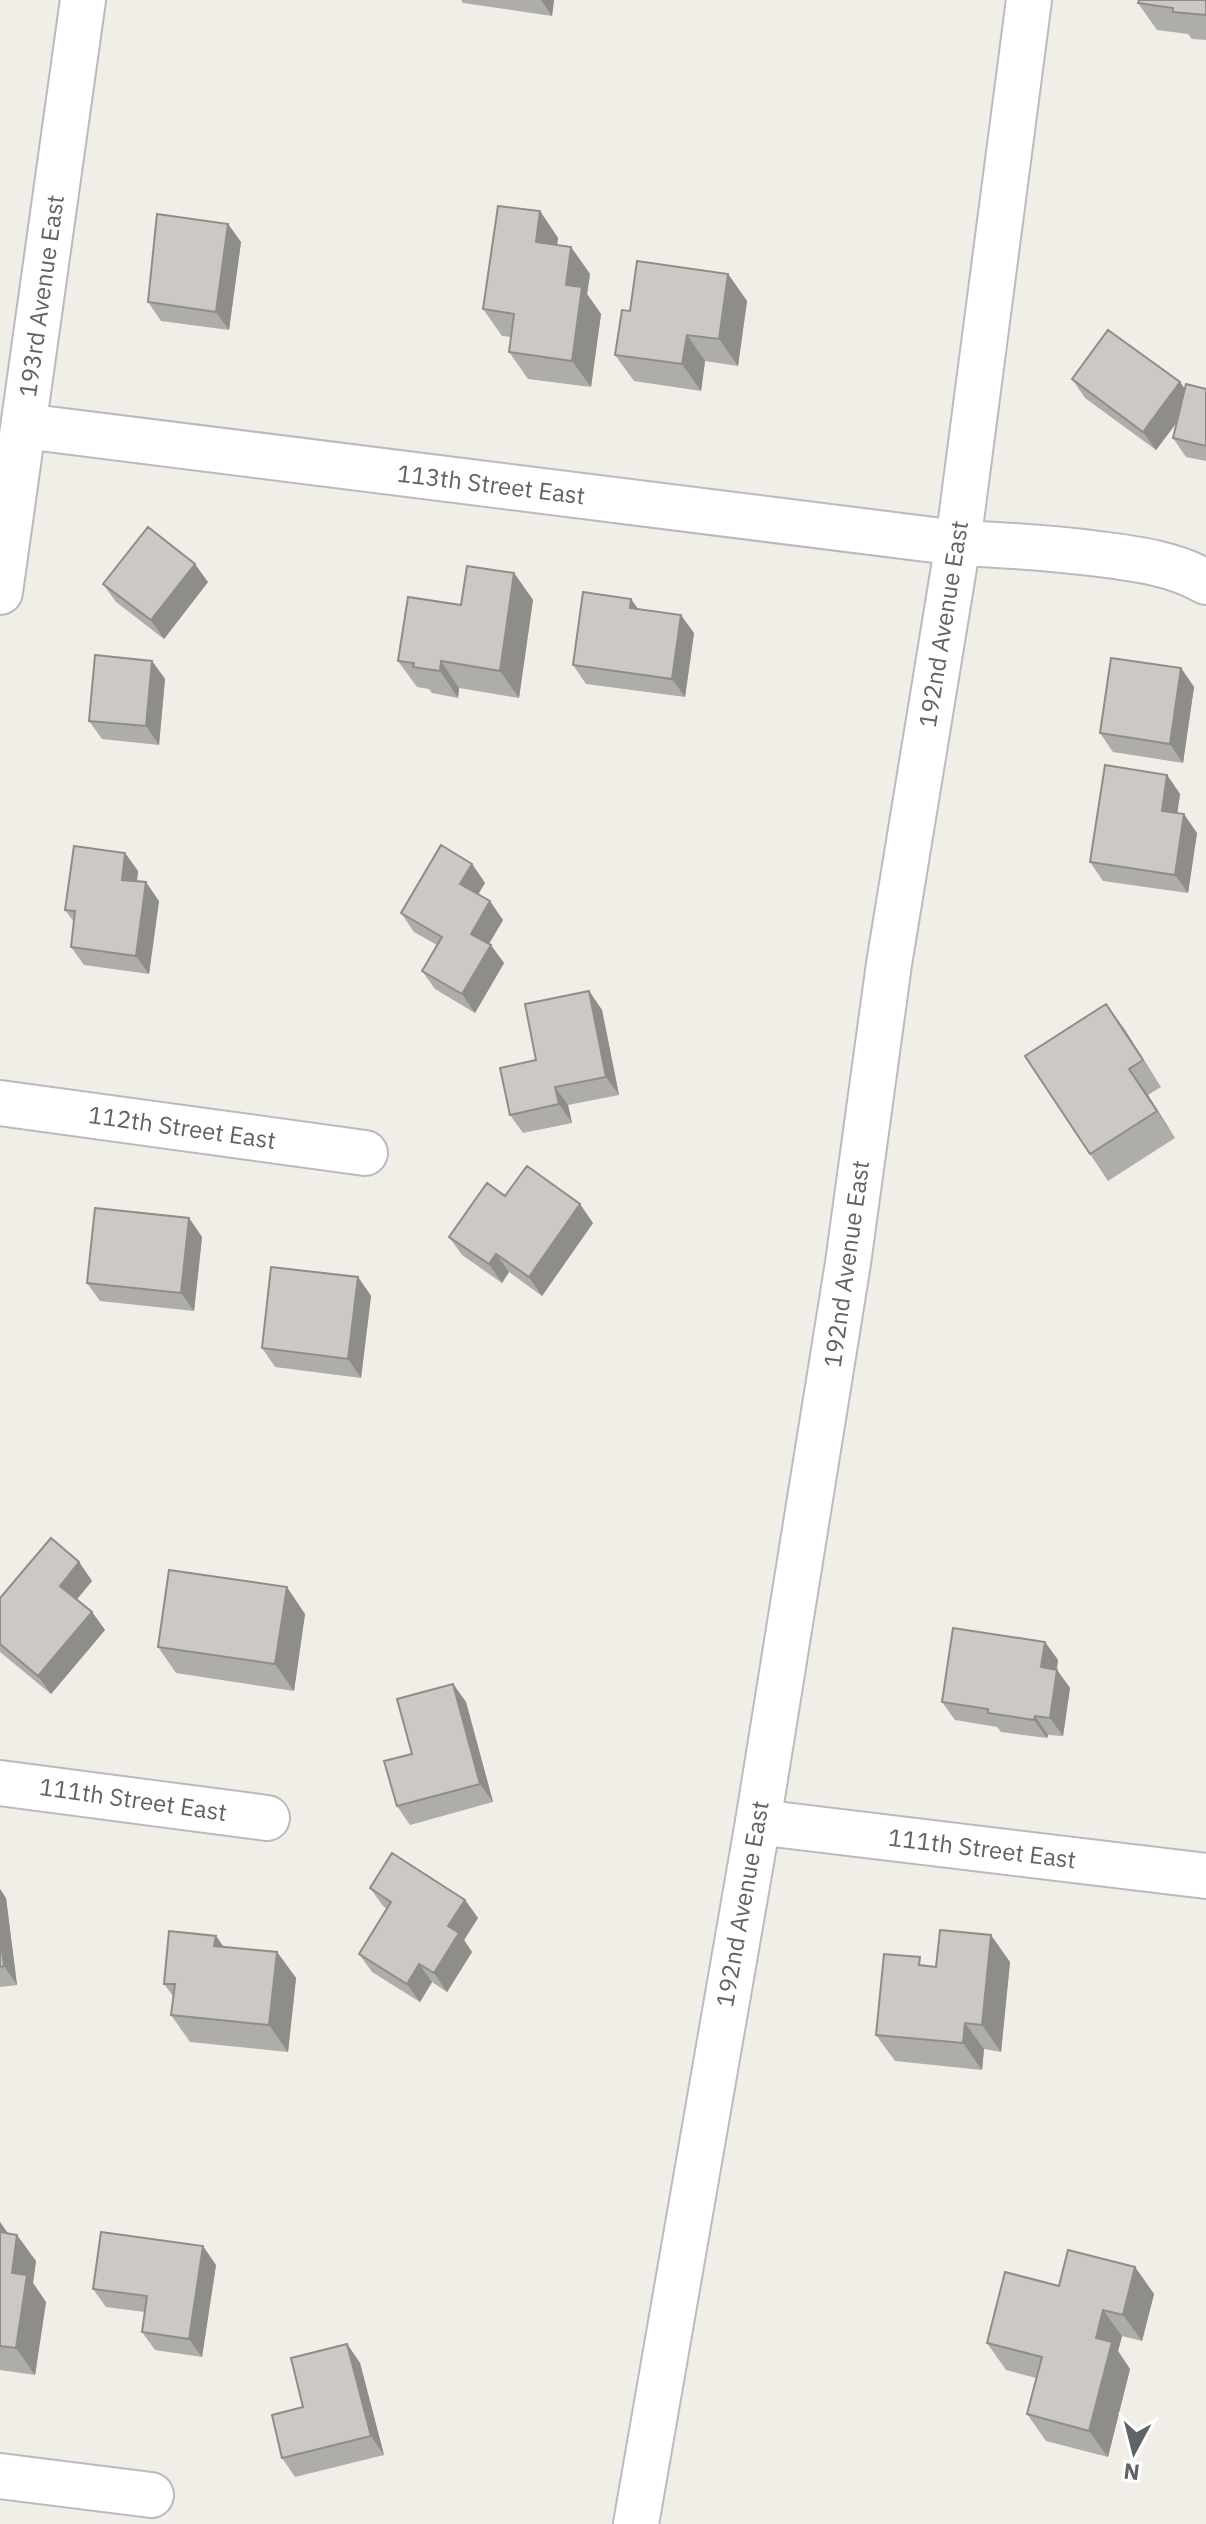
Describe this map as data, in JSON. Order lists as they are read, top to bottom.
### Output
{
  "streets": {
    "street": [
      "193rd Avenue East",
      "113th Street East",
      "192nd Avenue East",
      "112th Street East",
      "111th Street East"
    ]
  },
  "crossings": [
    ["193rd Avenue East", "113th Street East"],
    ["113th Street East", "192nd Avenue East"],
    ["192nd Avenue East", "111th Street East"]
  ],
  "north": "bottom"
}
